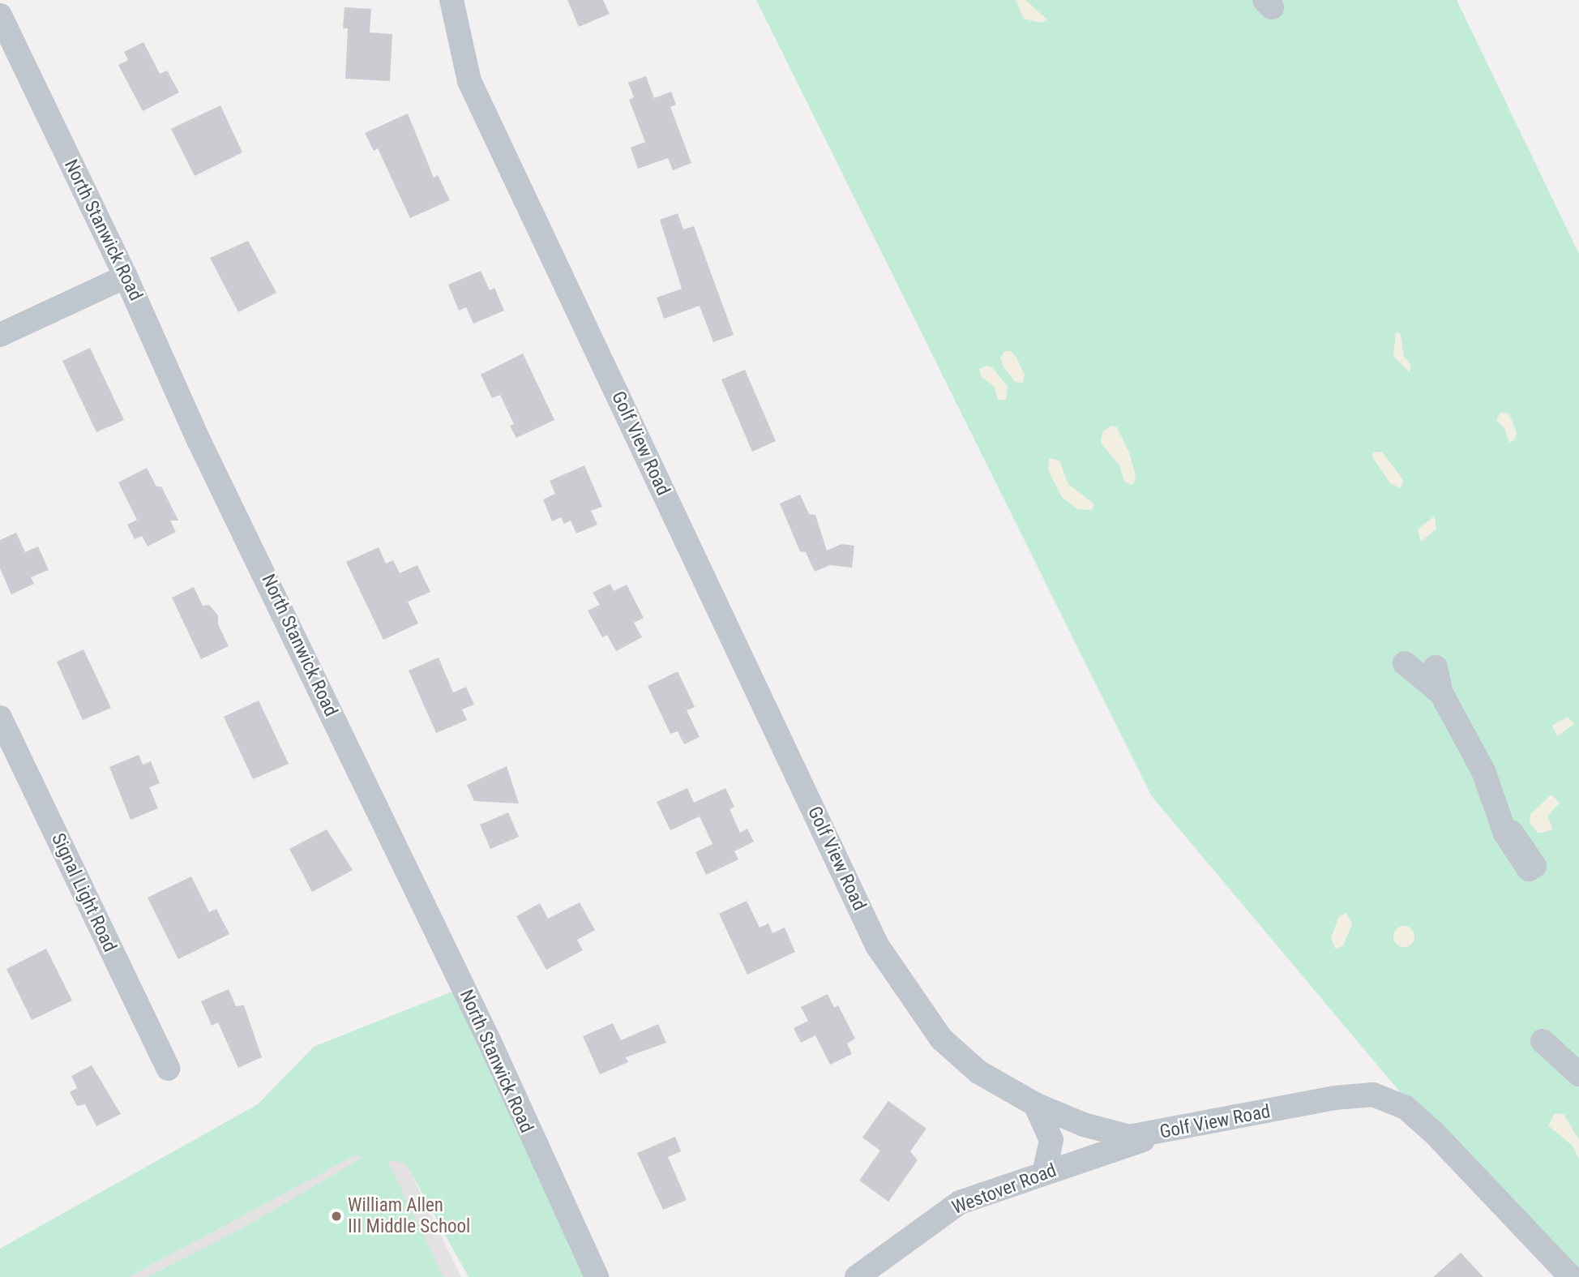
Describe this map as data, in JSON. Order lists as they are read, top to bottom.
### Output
{
  "streets": {
    "street": [
      "North Stanwick Road",
      "Golf View Road",
      "Signal Light Road",
      "Westover Road"
    ]
  },
  "crossings": [
    ["Golf View Road", "Westover Road"]
  ],
  "places": ["William Allen III Middle School"]
}
